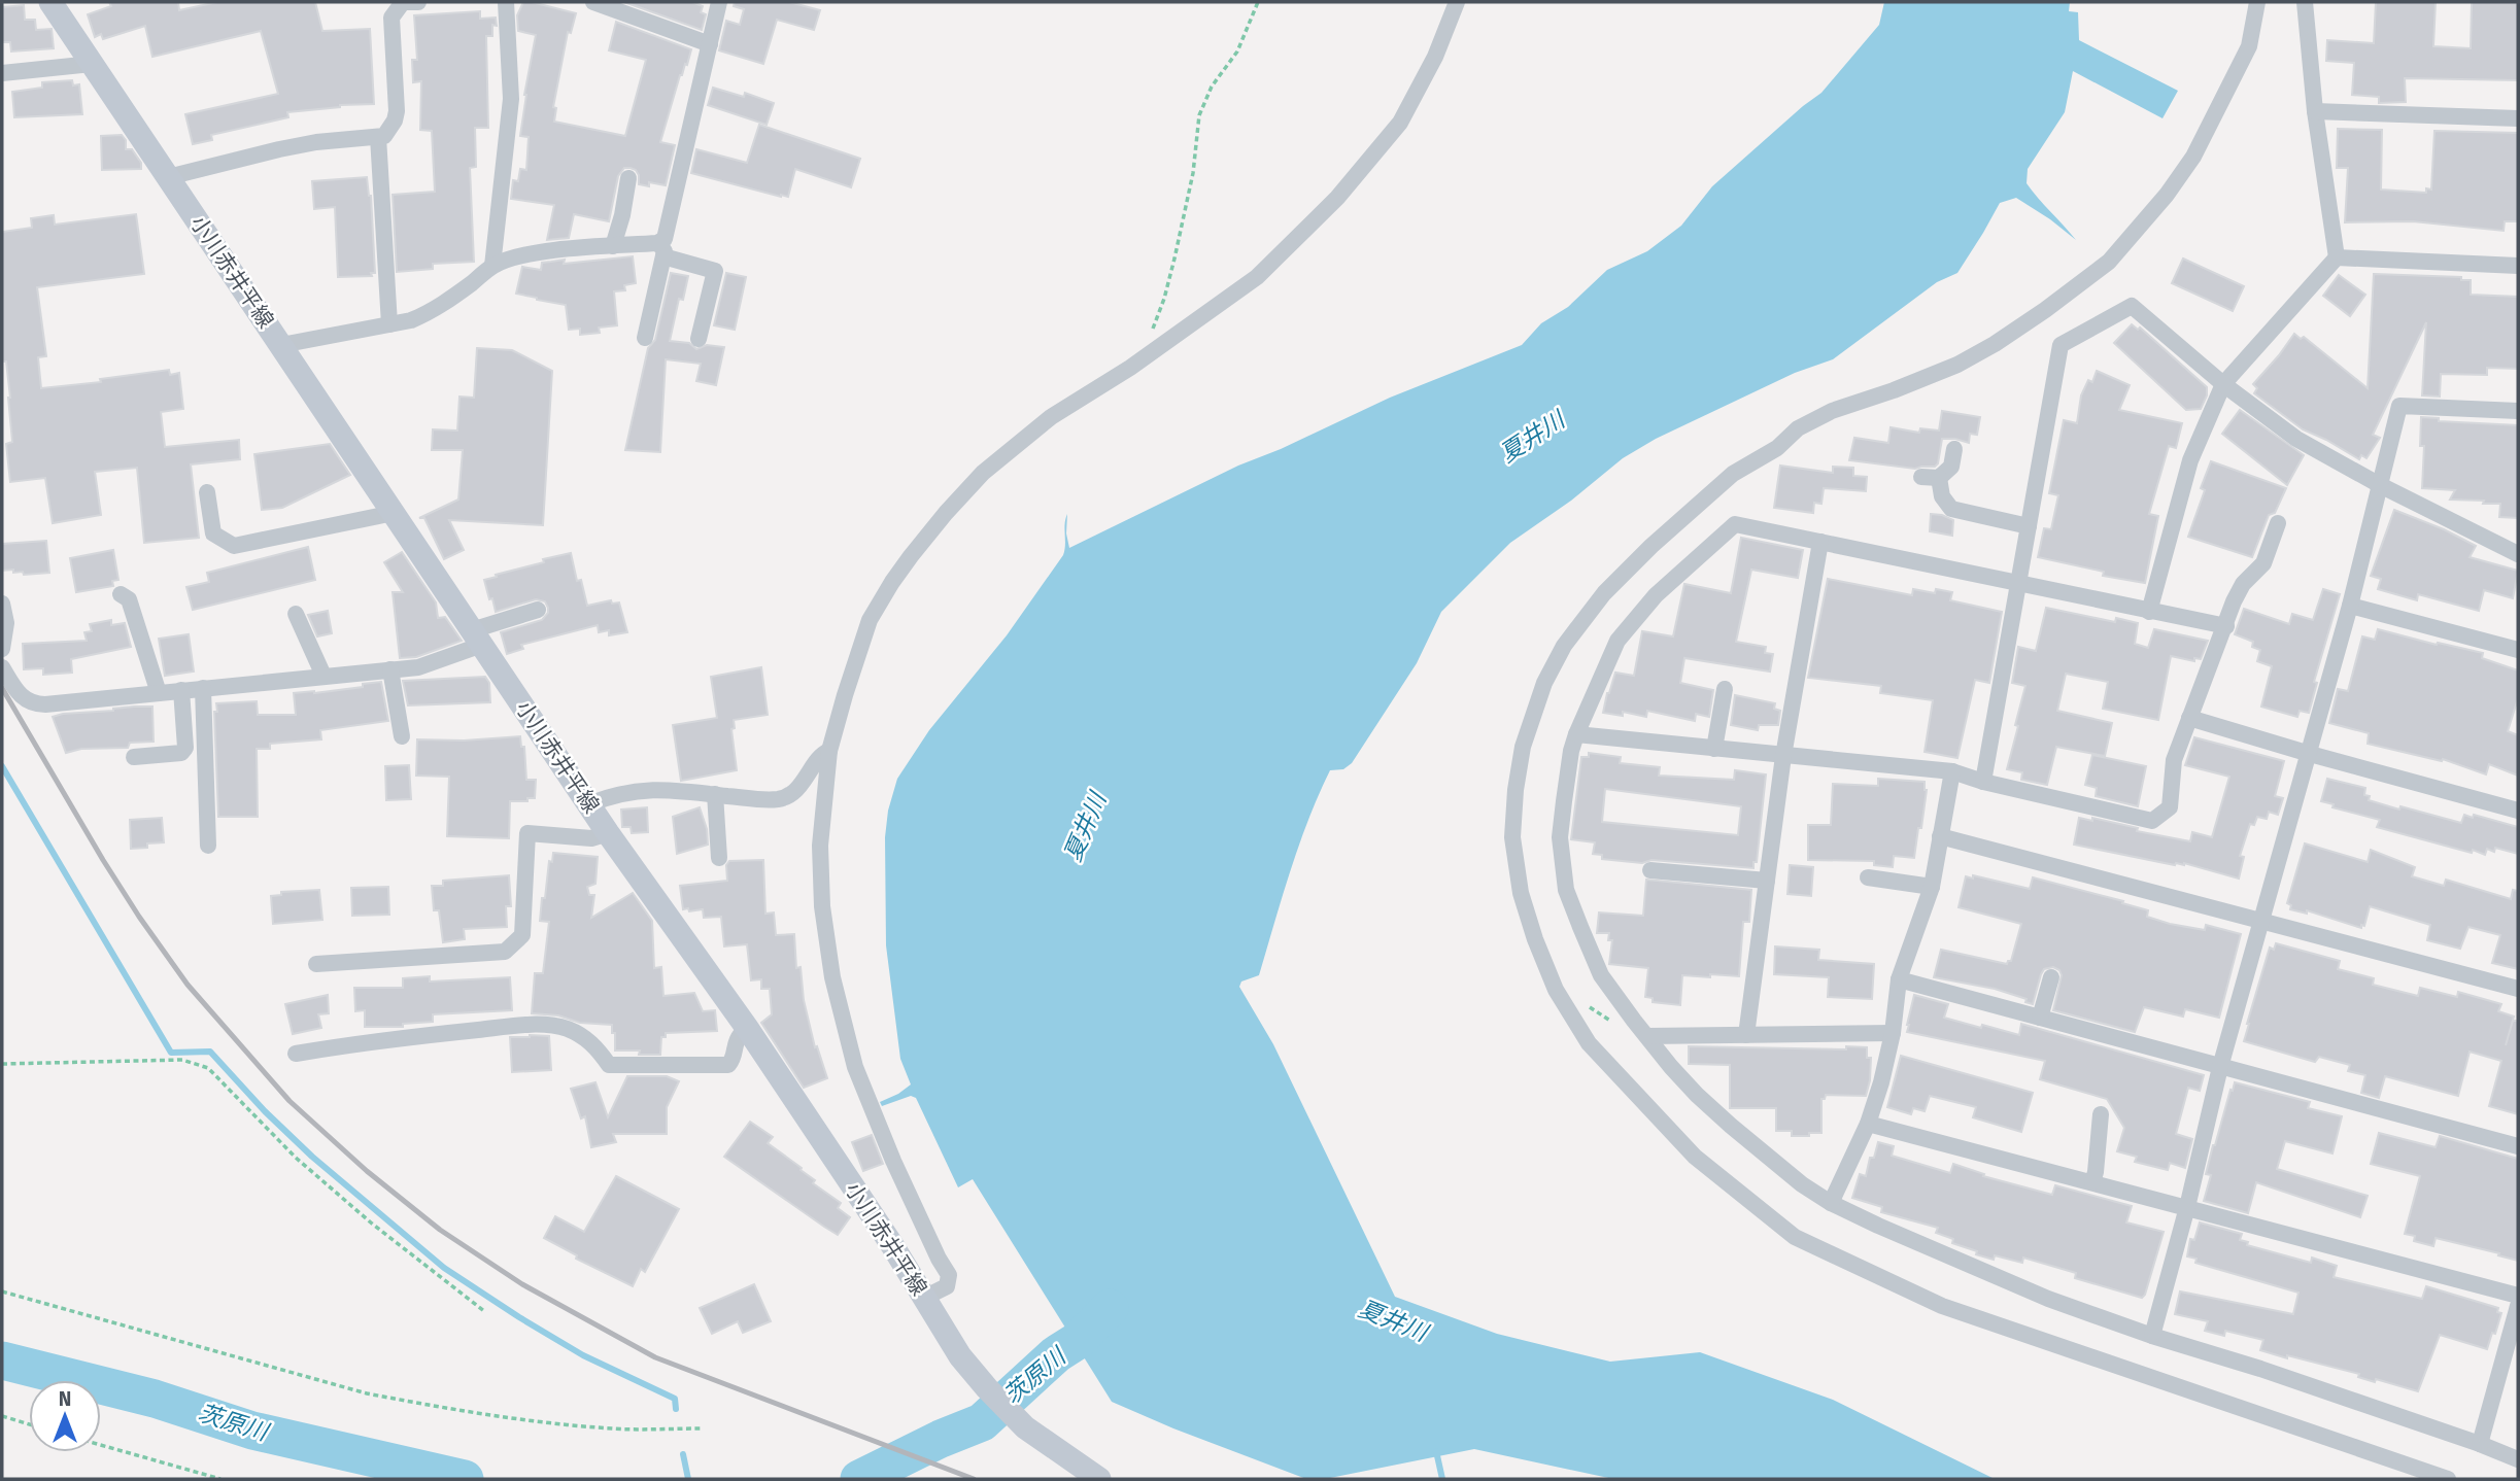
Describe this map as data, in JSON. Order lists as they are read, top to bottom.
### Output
{
  "streets": {
    "main road": ["小川赤井平線"]
  },
  "water": ["夏井川", "茨原川"],
  "north": "top"
}
